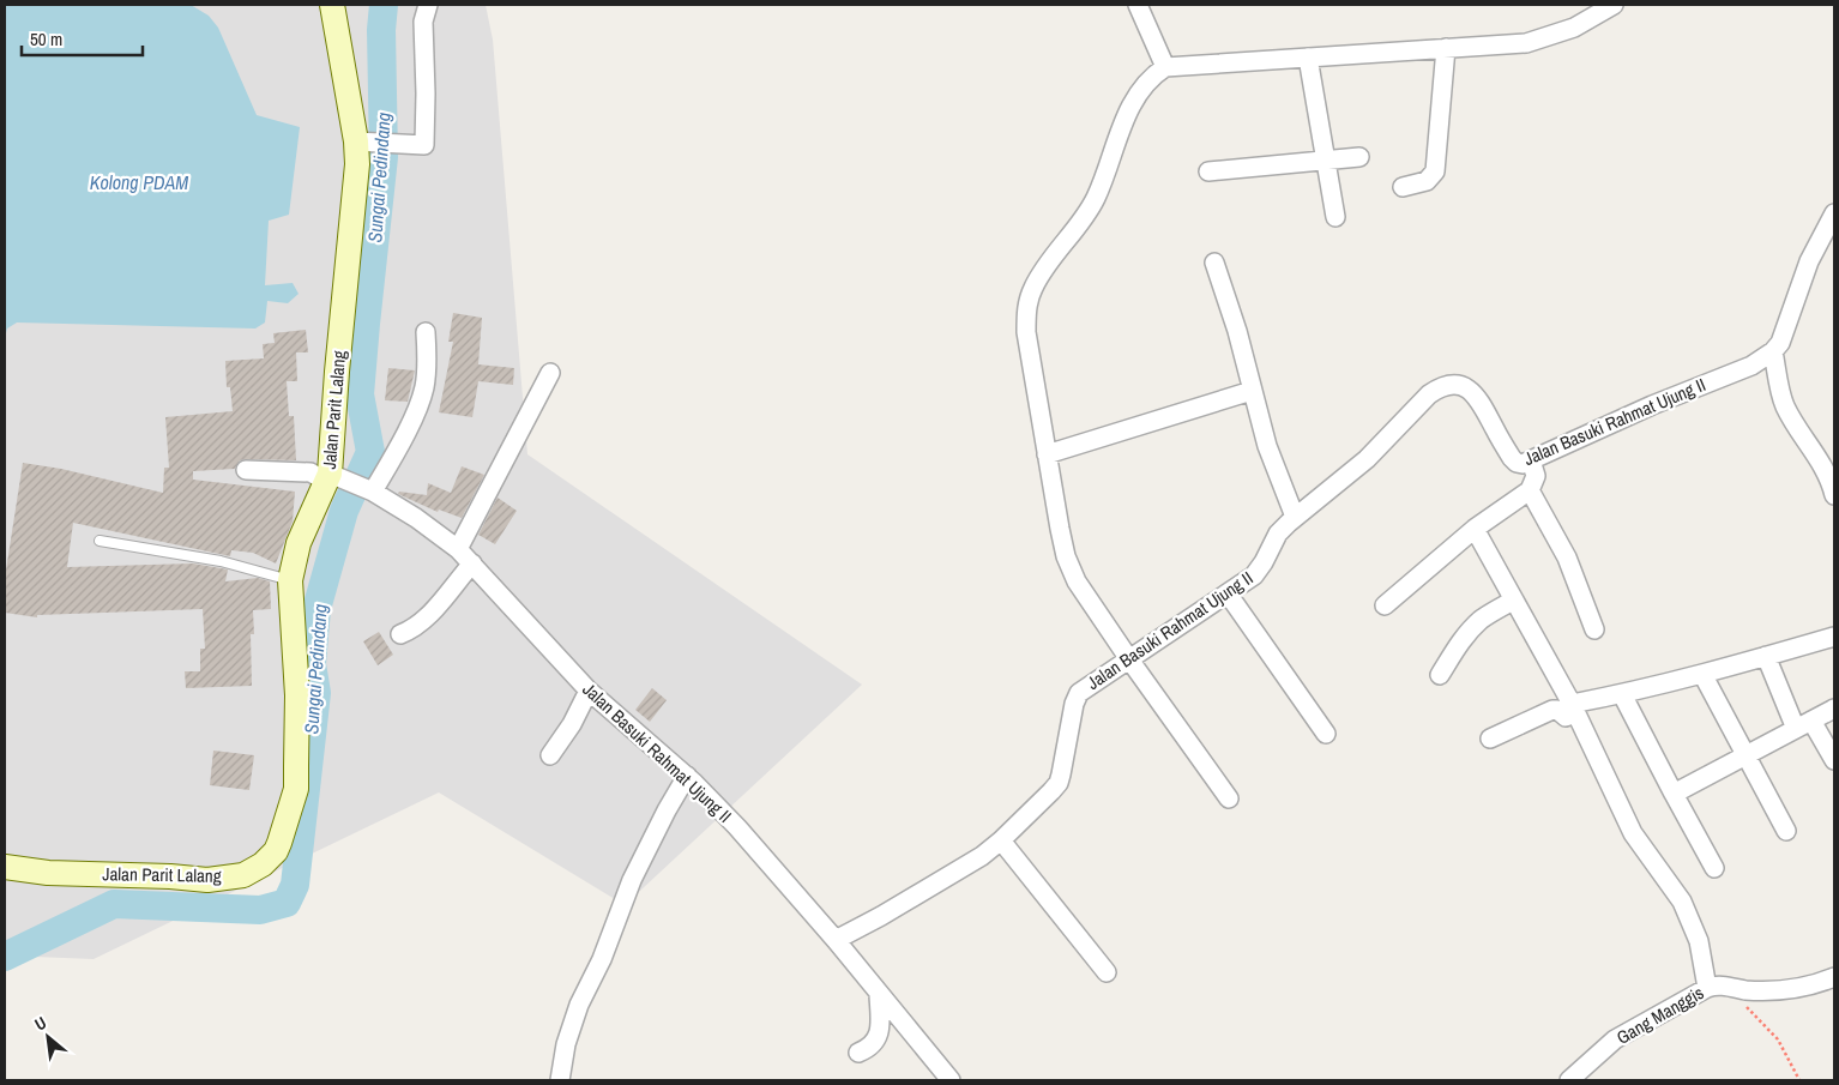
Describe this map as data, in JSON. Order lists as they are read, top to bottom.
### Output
{
  "streets": {
    "street": ["Jalan Parit Lalang", "Jalan Basuki Rahmat Ujung II", "Gang Manggis"]
  },
  "crossings": [
    ["Jalan Parit Lalang", "Jalan Basuki Rahmat Ujung II"]
  ],
  "water": ["Sungai Pedindang", "Kolong PDAM"],
  "scale_bar": "50 m",
  "north": "top left"
}
